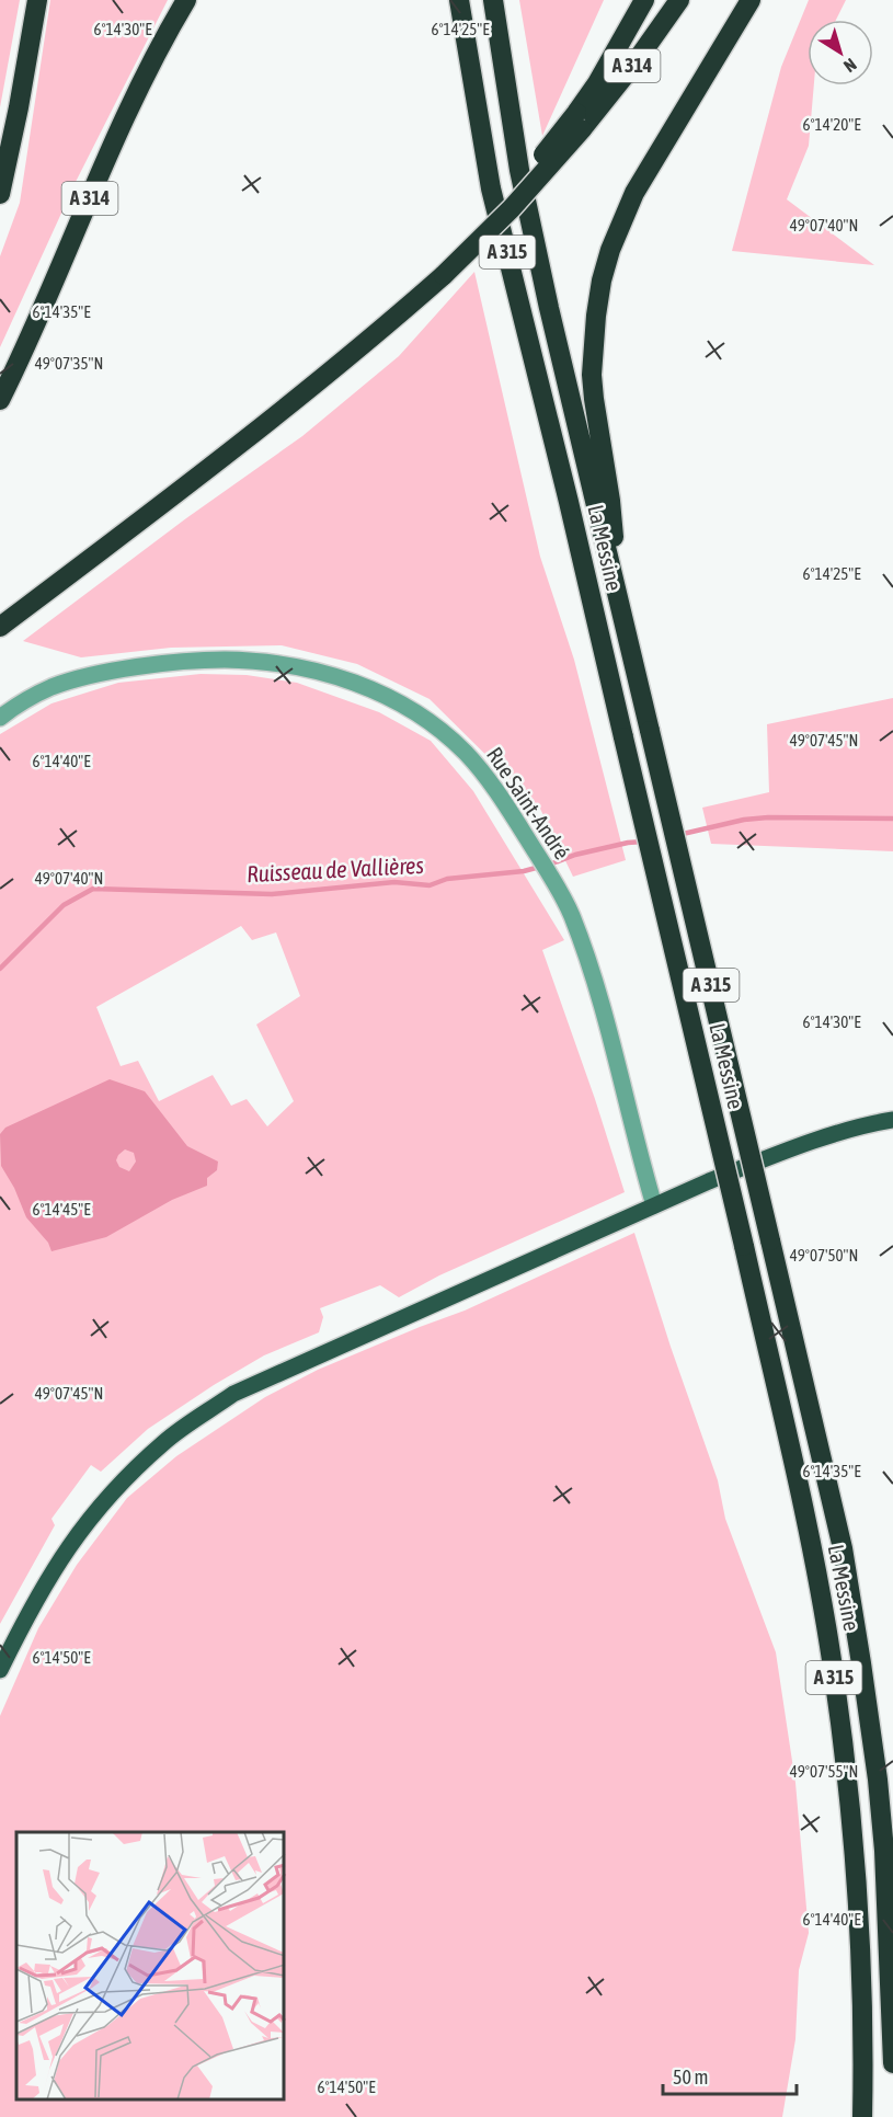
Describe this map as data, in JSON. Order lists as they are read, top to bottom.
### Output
{
  "streets": {
    "highway": ["A 314", "A 315", "La Messine"],
    "street": ["Rue Saint-André"]
  },
  "water": ["Ruisseau de Vallières"],
  "scale_bar": "50 m",
  "north": "bottom right",
  "coordinates": [
    "6°14'30\"E",
    "6°14'25\"E",
    "6°14'20\"E",
    "49°07'40\"N",
    "6°14'35\"E",
    "49°07'35\"N",
    "49°07'45\"N",
    "6°14'40\"E",
    "6°14'45\"E",
    "49°07'50\"N",
    "6°14'50\"E",
    "49°07'55\"N"
  ]
}
